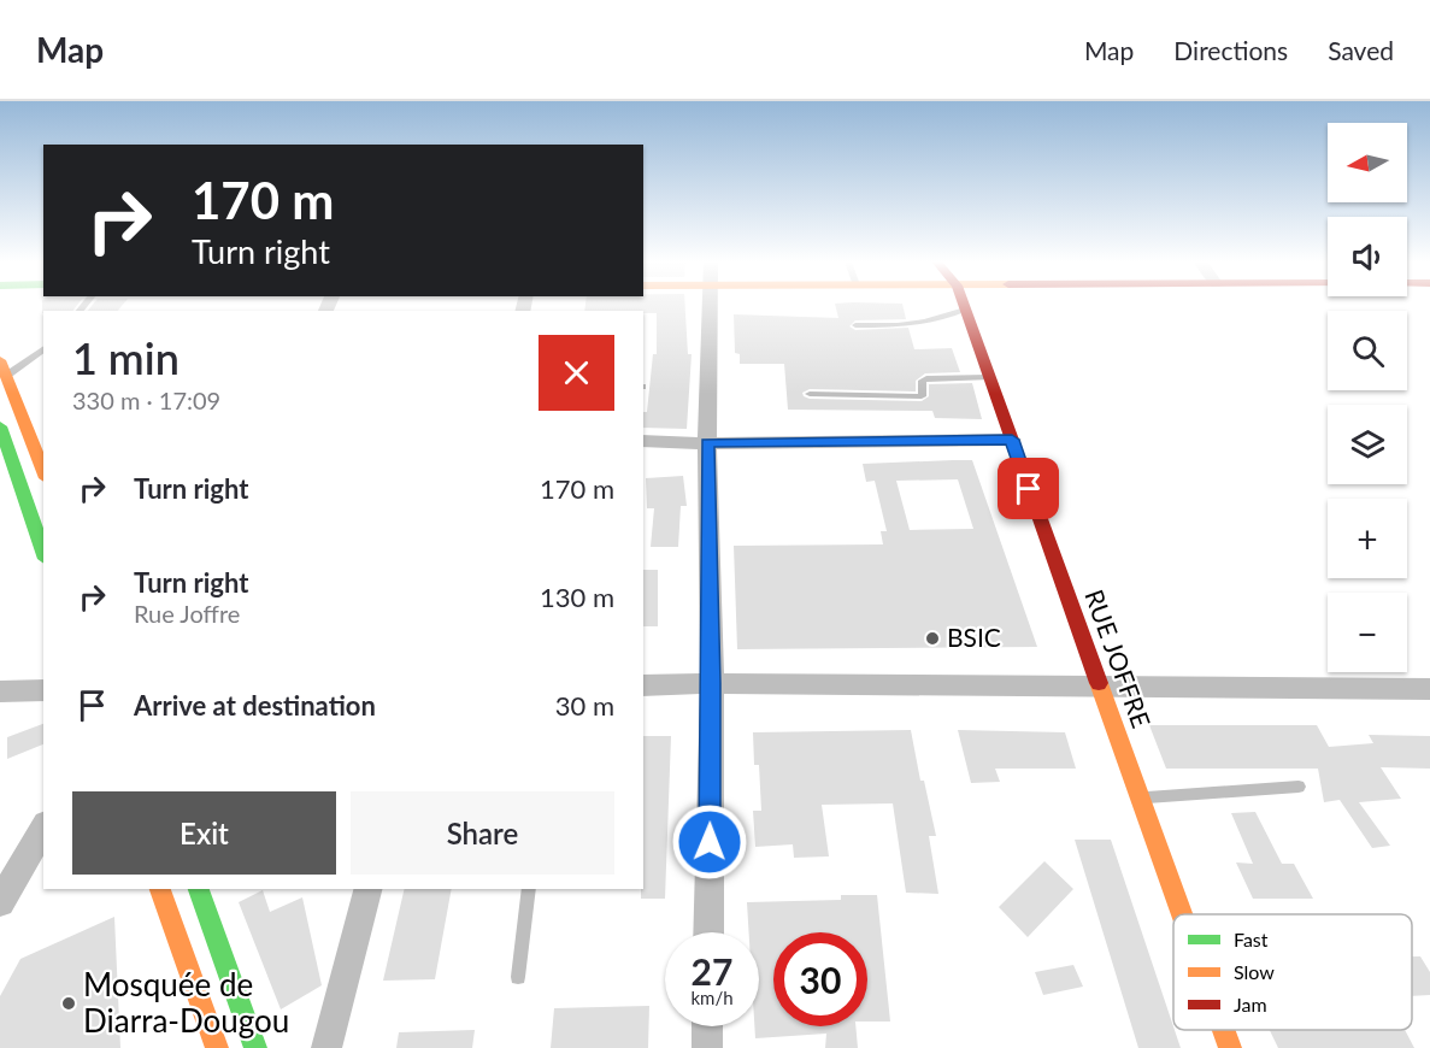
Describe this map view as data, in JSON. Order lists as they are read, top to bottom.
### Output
{
  "streets": {
    "street": ["RUE JOFFRE"]
  },
  "places": ["BSIC", "Mosquée de Diarra-Dougou"],
  "legend": ["Fast", "Slow", "Jam"],
  "north": "left",
  "page": {
    "header": "Map",
    "nav": ["Map", "Directions", "Saved"],
    "map_buttons": ["+", "−"],
    "turn": ["170 m", "Turn right"],
    "heading": ["1 min", "330 m · 17:09"],
    "list": [
      {
        "name": "Turn right",
        "value": "170 m"
      },
      {
        "name": "Turn right",
        "note": "Rue Joffre",
        "value": "130 m"
      },
      {
        "name": "Arrive at destination",
        "value": "30 m"
      }
    ],
    "buttons": ["Exit", "Share"],
    "speed": "27 km/h",
    "limit": "30"
  }
}
